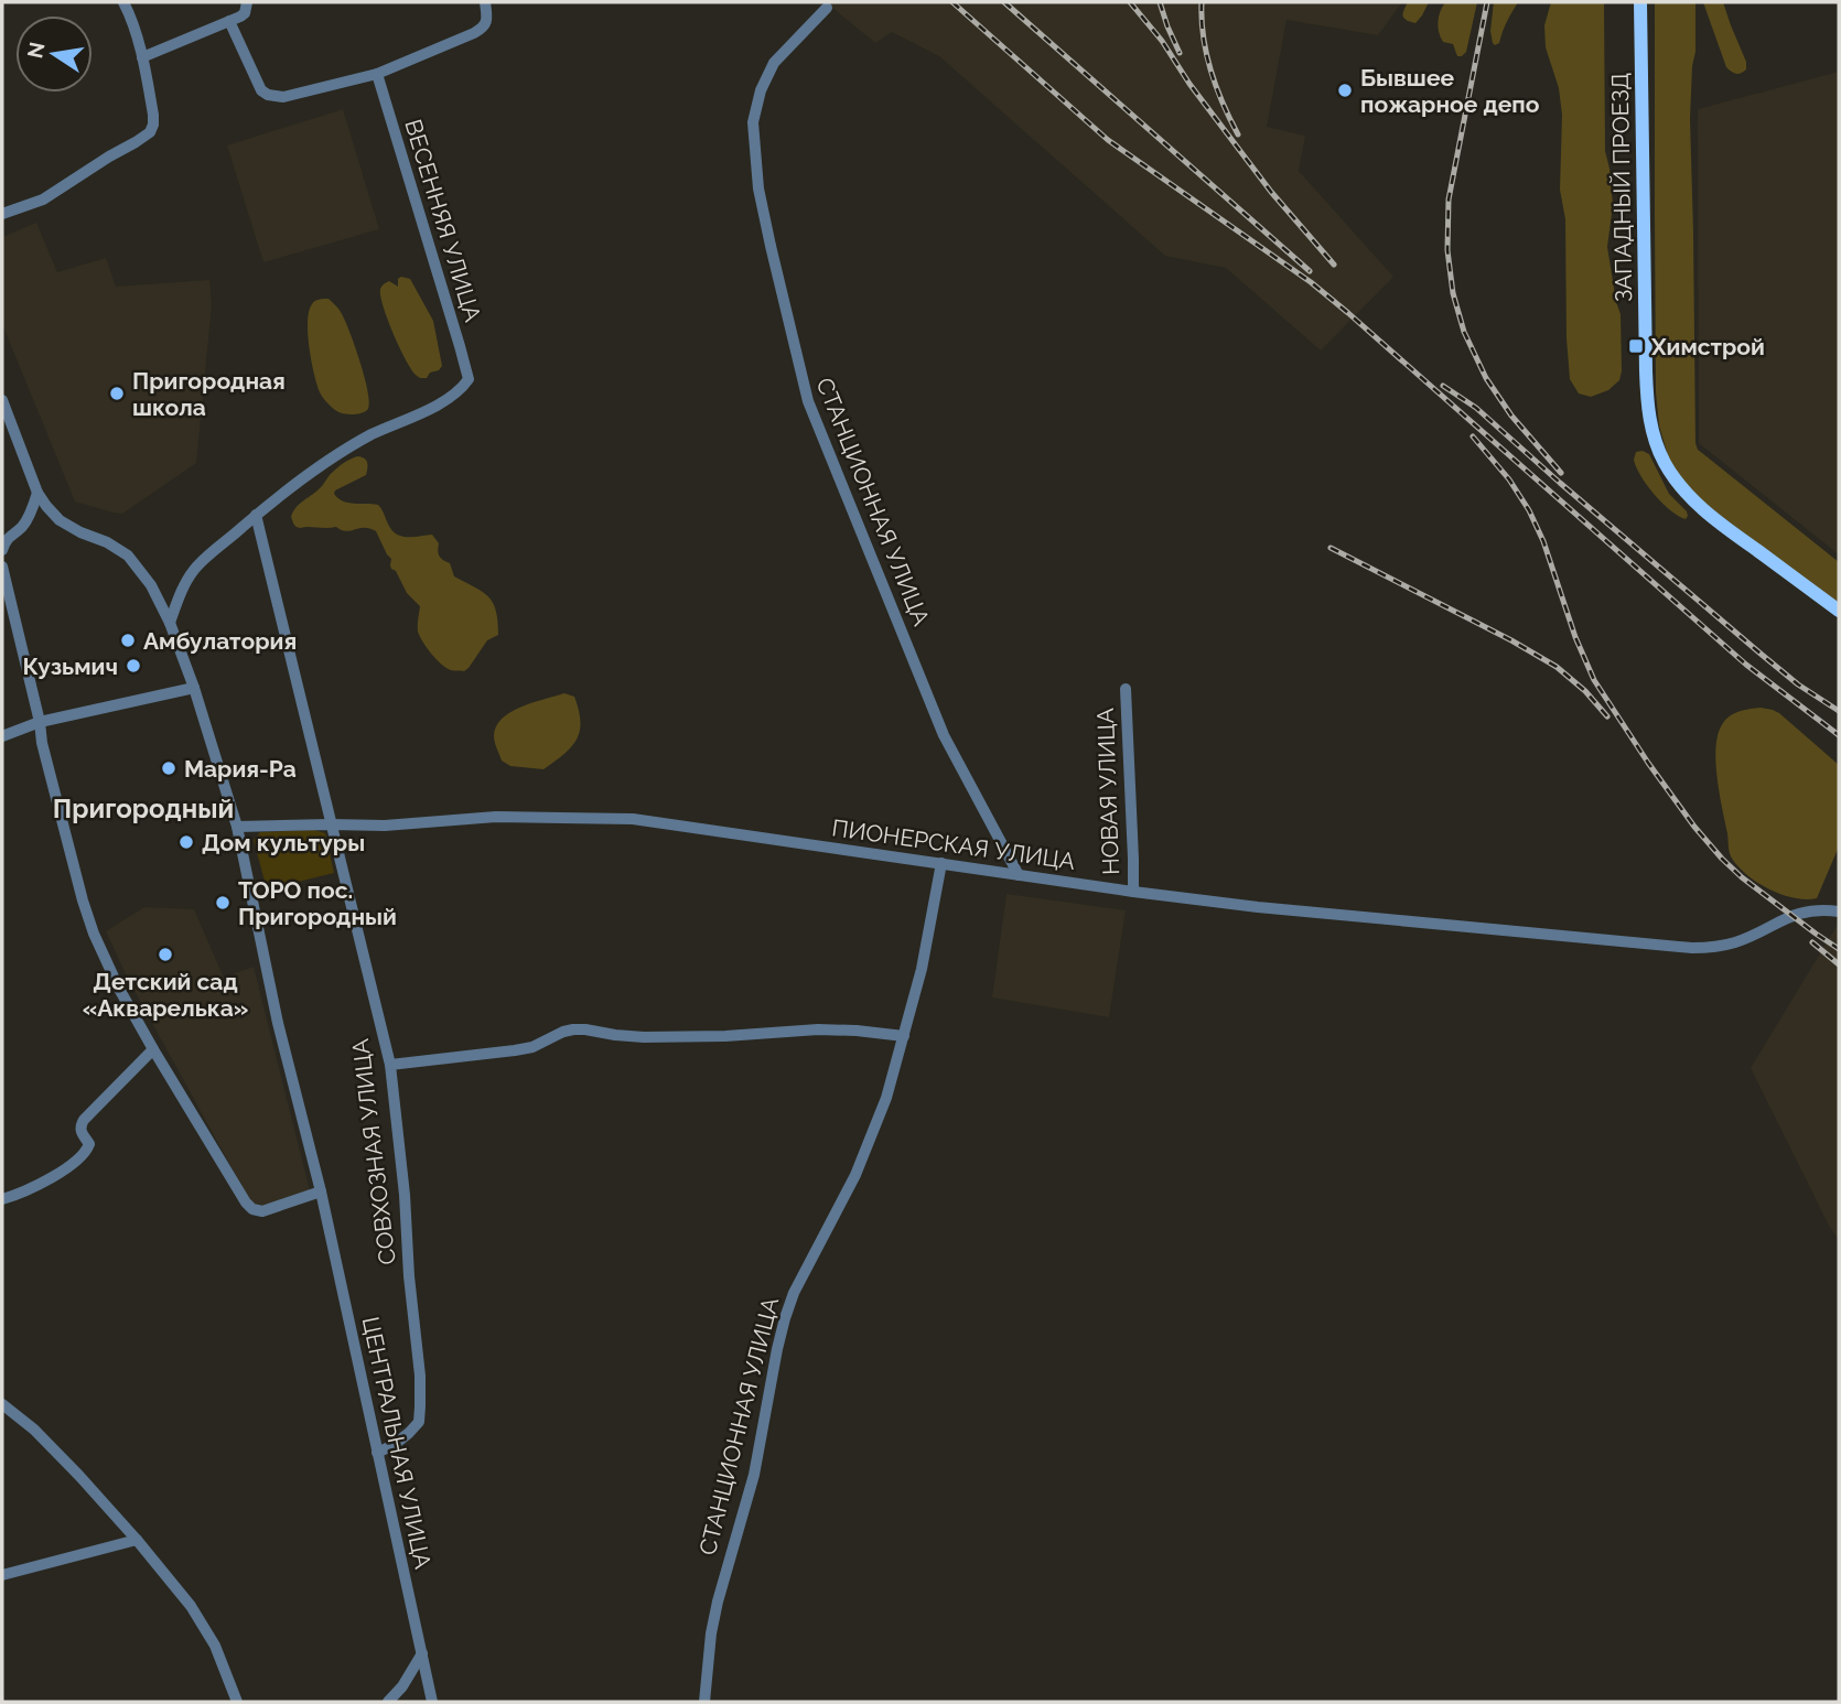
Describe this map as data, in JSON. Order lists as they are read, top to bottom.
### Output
{
  "streets": {
    "main road": ["ЗАПАДНЫЙ ПРОЕЗД"],
    "street": [
      "ВЕСЕННЯЯ УЛИЦА",
      "СТАНЦИОННАЯ УЛИЦА",
      "НОВАЯ УЛИЦА",
      "ПИОНЕРСКАЯ УЛИЦА",
      "СОВХОЗНАЯ УЛИЦА",
      "ЦЕНТРАЛЬНАЯ УЛИЦА"
    ]
  },
  "crossings": [
    ["ВЕСЕННЯЯ УЛИЦА", "СОВХОЗНАЯ УЛИЦА"],
    ["СТАНЦИОННАЯ УЛИЦА", "ПИОНЕРСКАЯ УЛИЦА"],
    ["НОВАЯ УЛИЦА", "ПИОНЕРСКАЯ УЛИЦА"],
    ["ПИОНЕРСКАЯ УЛИЦА", "СОВХОЗНАЯ УЛИЦА"],
    ["ПИОНЕРСКАЯ УЛИЦА", "ЦЕНТРАЛЬНАЯ УЛИЦА"],
    ["СОВХОЗНАЯ УЛИЦА", "ЦЕНТРАЛЬНАЯ УЛИЦА"]
  ],
  "districts": ["Пригородный"],
  "places": {
    "other": [
      "Бывшее пожарное депо",
      "Пригородная школа",
      "Амбулатория",
      "Кузьмич",
      "Мария-Ра",
      "Дом культуры",
      "ТОРО пос. Пригородный",
      "Детский сад «Акварелька»"
    ],
    "transit": ["Химстрой"]
  },
  "north": "left"
}
